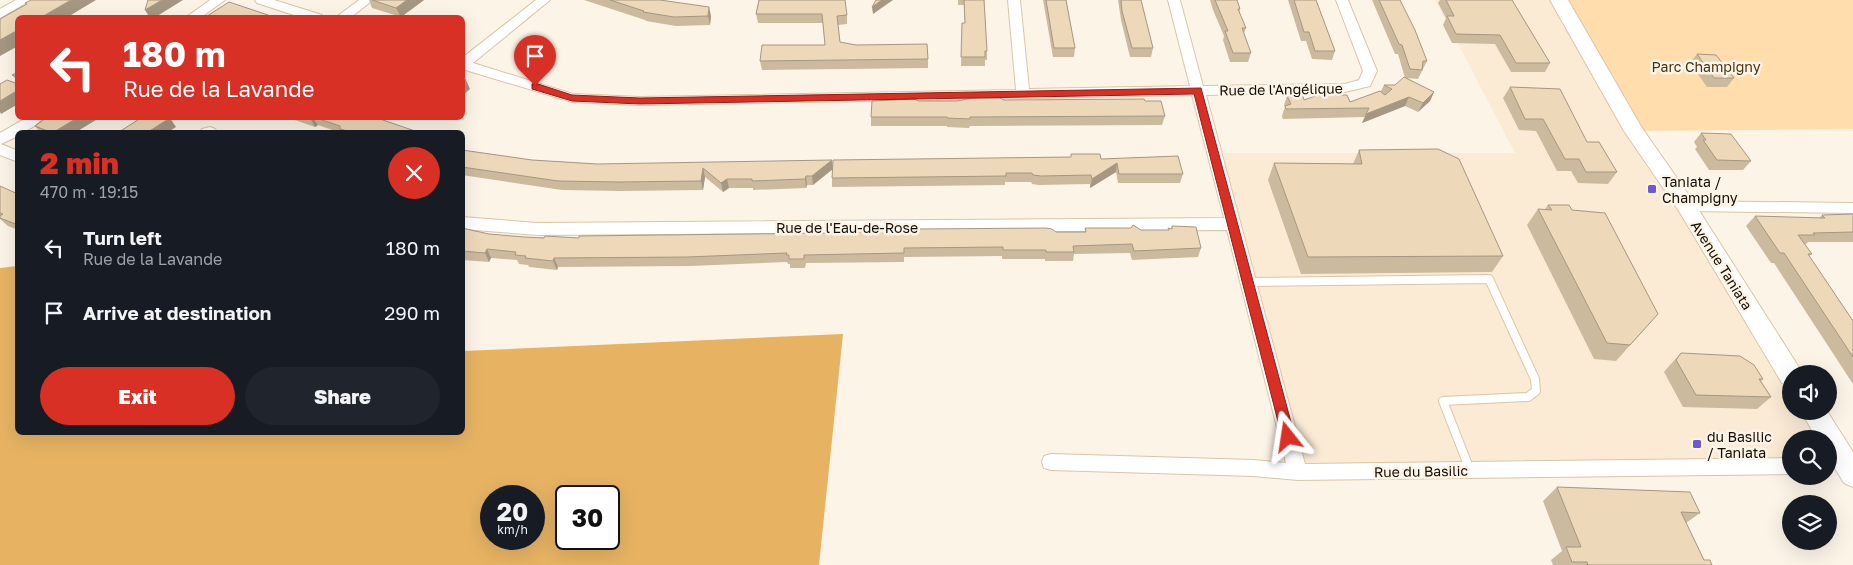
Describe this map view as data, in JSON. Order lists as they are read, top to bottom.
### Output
{
  "streets": {
    "main road": ["Avenue Taniata"],
    "street": ["Rue de l'Angélique", "Rue de l'Eau-de-Rose", "Rue du Basilic"]
  },
  "parks": ["Parc Champigny"],
  "places": {
    "transit": ["Taniata / Champigny", "du Basilic / Taniata"]
  },
  "page": {
    "turn": ["180 m", "Rue de la Lavande"],
    "heading": ["2 min", "470 m · 19:15"],
    "list": [
      {
        "name": "Turn left",
        "note": "Rue de la Lavande",
        "value": "180 m"
      },
      {
        "name": "Arrive at destination",
        "value": "290 m"
      }
    ],
    "buttons": ["Exit", "Share"],
    "speed": "20 km/h",
    "limit": "30"
  }
}
